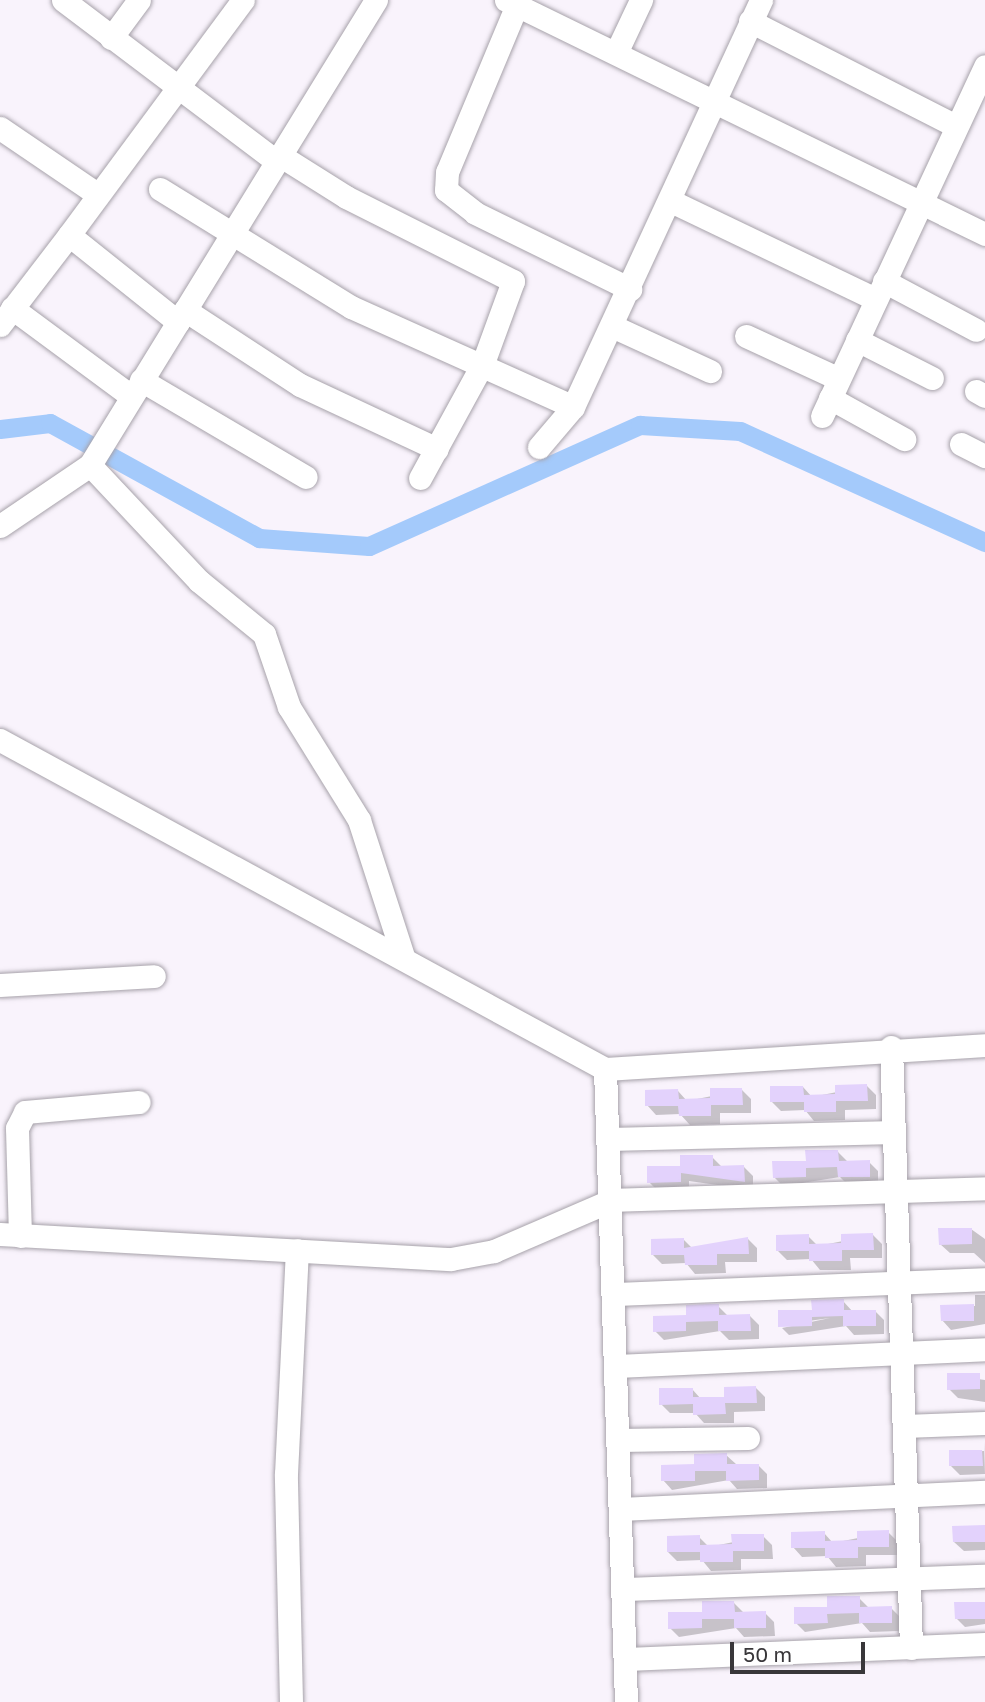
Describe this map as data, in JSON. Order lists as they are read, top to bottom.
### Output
{
  "scale_bar": "50 m"
}
